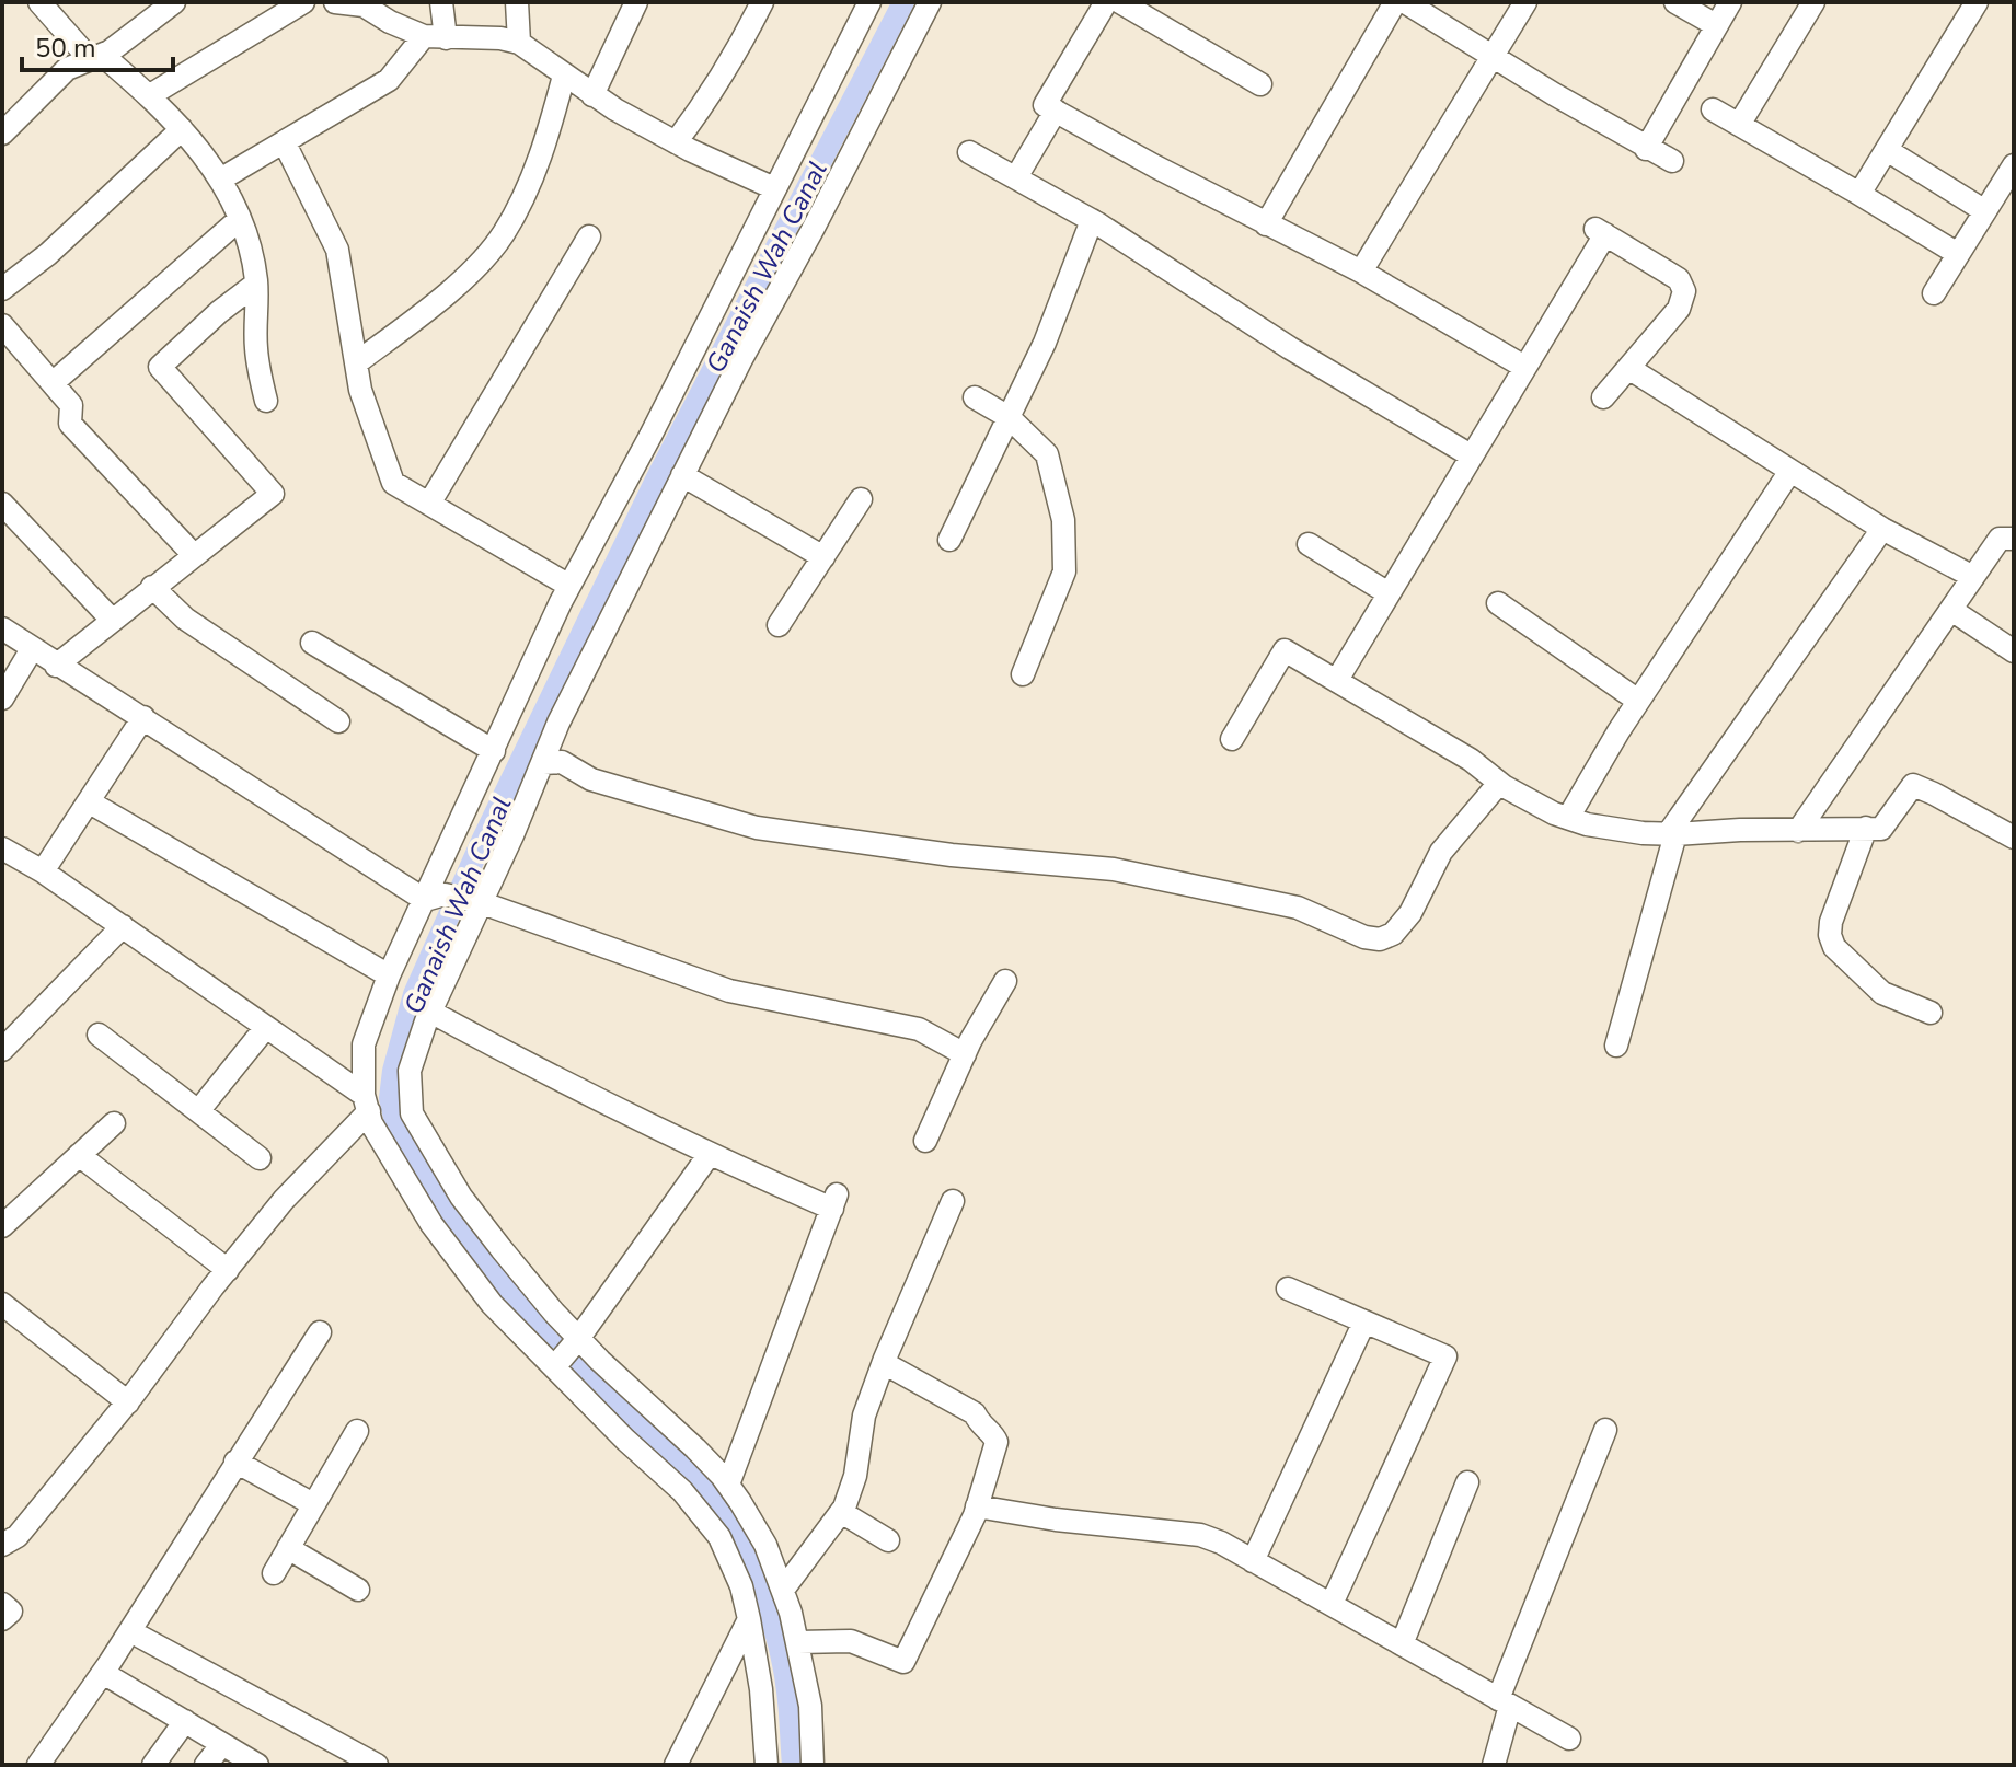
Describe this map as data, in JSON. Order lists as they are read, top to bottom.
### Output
{
  "water": ["Ganaish Wah Canal"],
  "scale_bar": "50 m"
}
